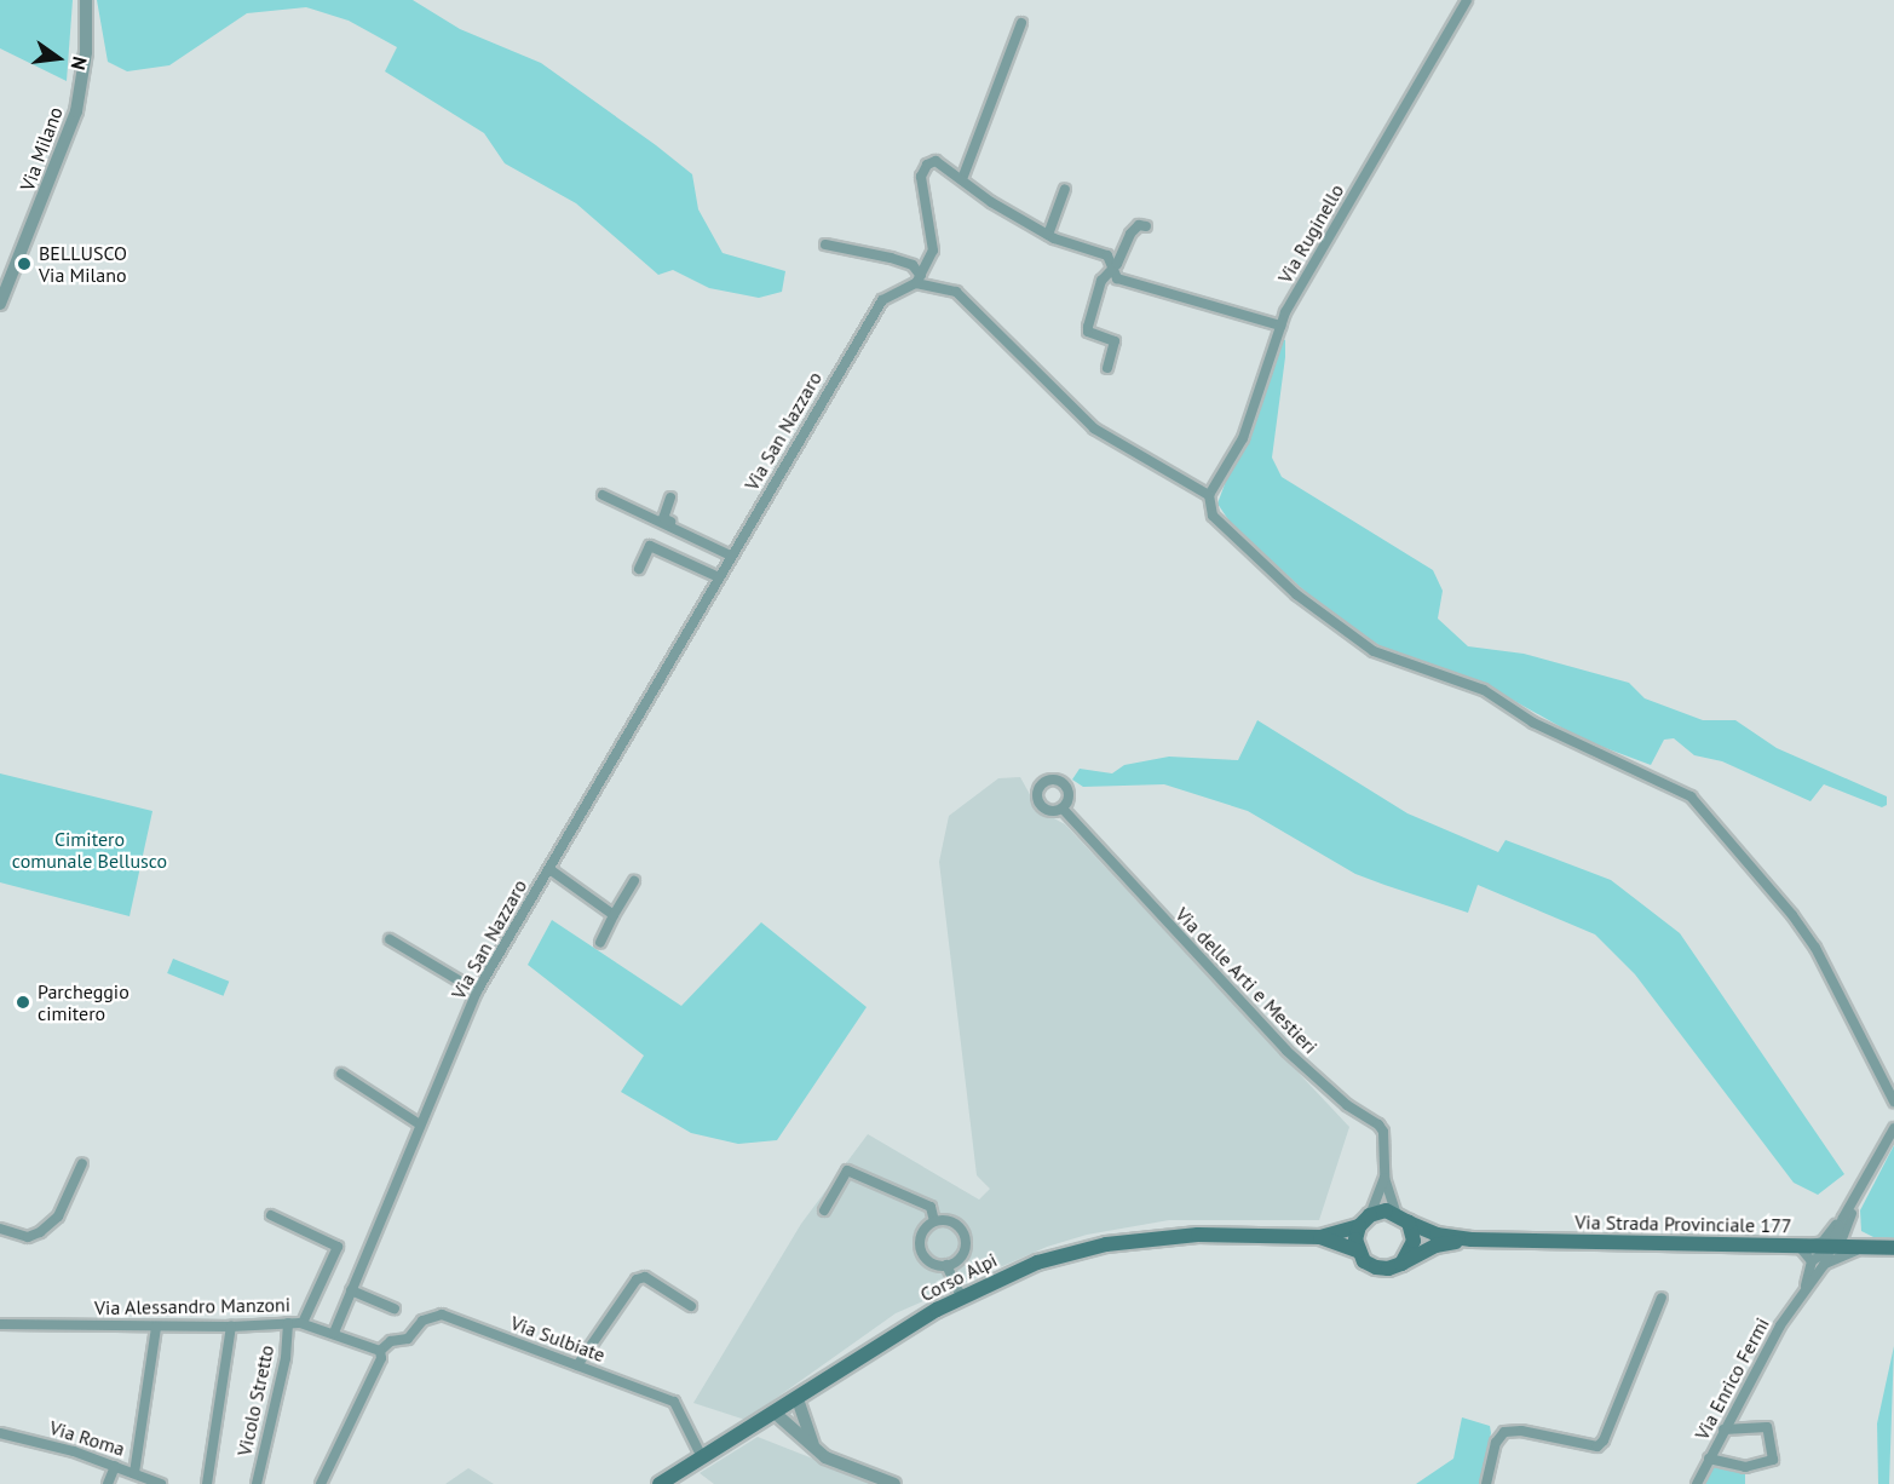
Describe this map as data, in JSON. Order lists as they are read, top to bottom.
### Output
{
  "streets": {
    "main road": ["Via Strada Provinciale 177", "Corso Alpi"],
    "street": [
      "Via Milano",
      "Via Ruginello",
      "Via San Nazzaro",
      "Via delle Arti e Mestieri",
      "Via Alessandro Manzoni",
      "Via Sulbiate",
      "Via Enrico Fermi",
      "Vicolo Stretto",
      "Via Roma"
    ]
  },
  "crossings": [
    ["Via San Nazzaro", "Via Alessandro Manzoni"],
    ["Via delle Arti e Mestieri", "Via Strada Provinciale 177"],
    ["Via delle Arti e Mestieri", "Corso Alpi"],
    ["Via Strada Provinciale 177", "Corso Alpi"],
    ["Via Strada Provinciale 177", "Via Enrico Fermi"],
    ["Corso Alpi", "Via Sulbiate"],
    ["Via Alessandro Manzoni", "Via Sulbiate"],
    ["Via Alessandro Manzoni", "Vicolo Stretto"]
  ],
  "parks": ["Cimitero comunale Bellusco"],
  "places": ["BELLUSCO Via Milano", "Parcheggio cimitero"],
  "north": "right"
}
